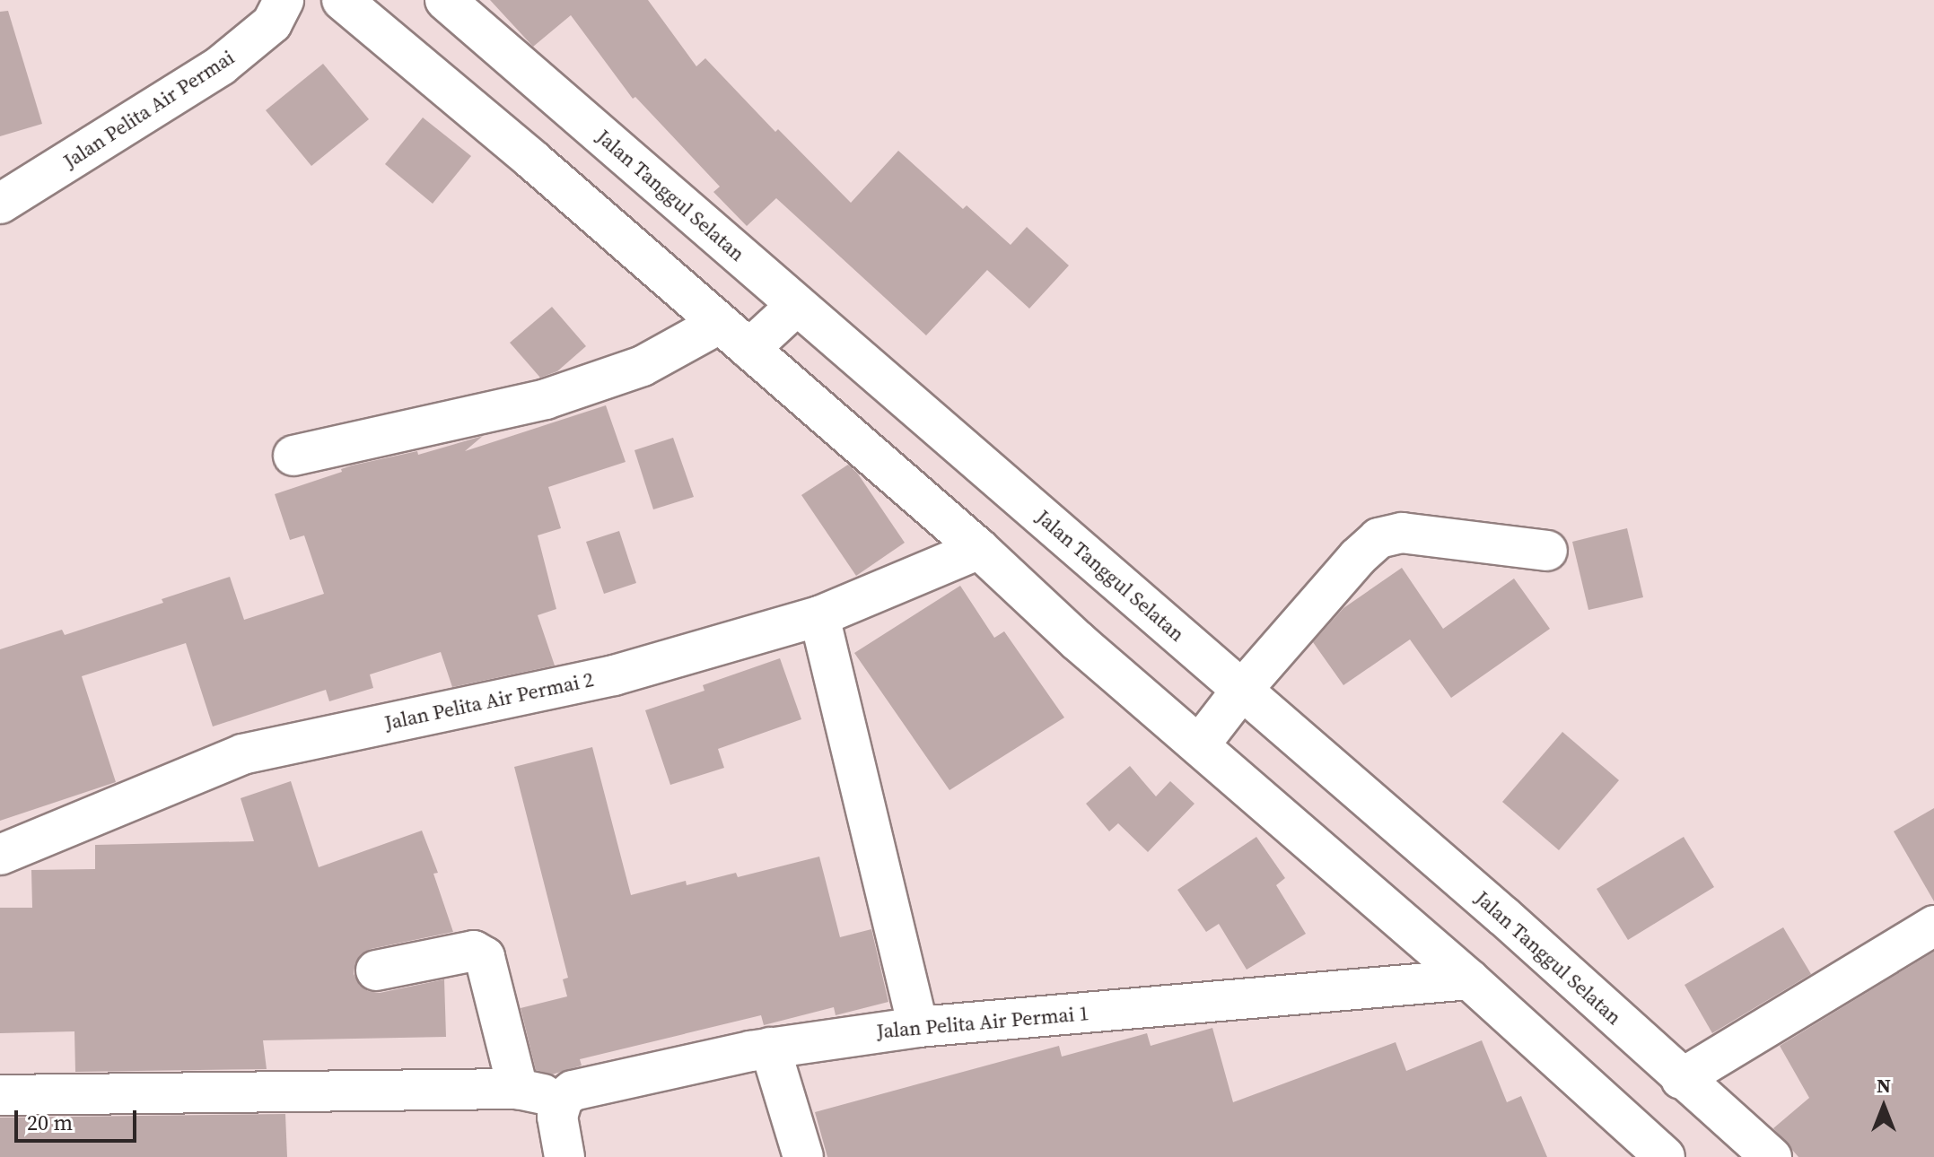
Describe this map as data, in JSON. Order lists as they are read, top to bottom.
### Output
{
  "streets": {
    "street": [
      "Jalan Pelita Air Permai",
      "Jalan Tanggul Selatan",
      "Jalan Pelita Air Permai 2",
      "Jalan Pelita Air Permai 1"
    ]
  },
  "scale_bar": "20 m",
  "north": "top"
}
